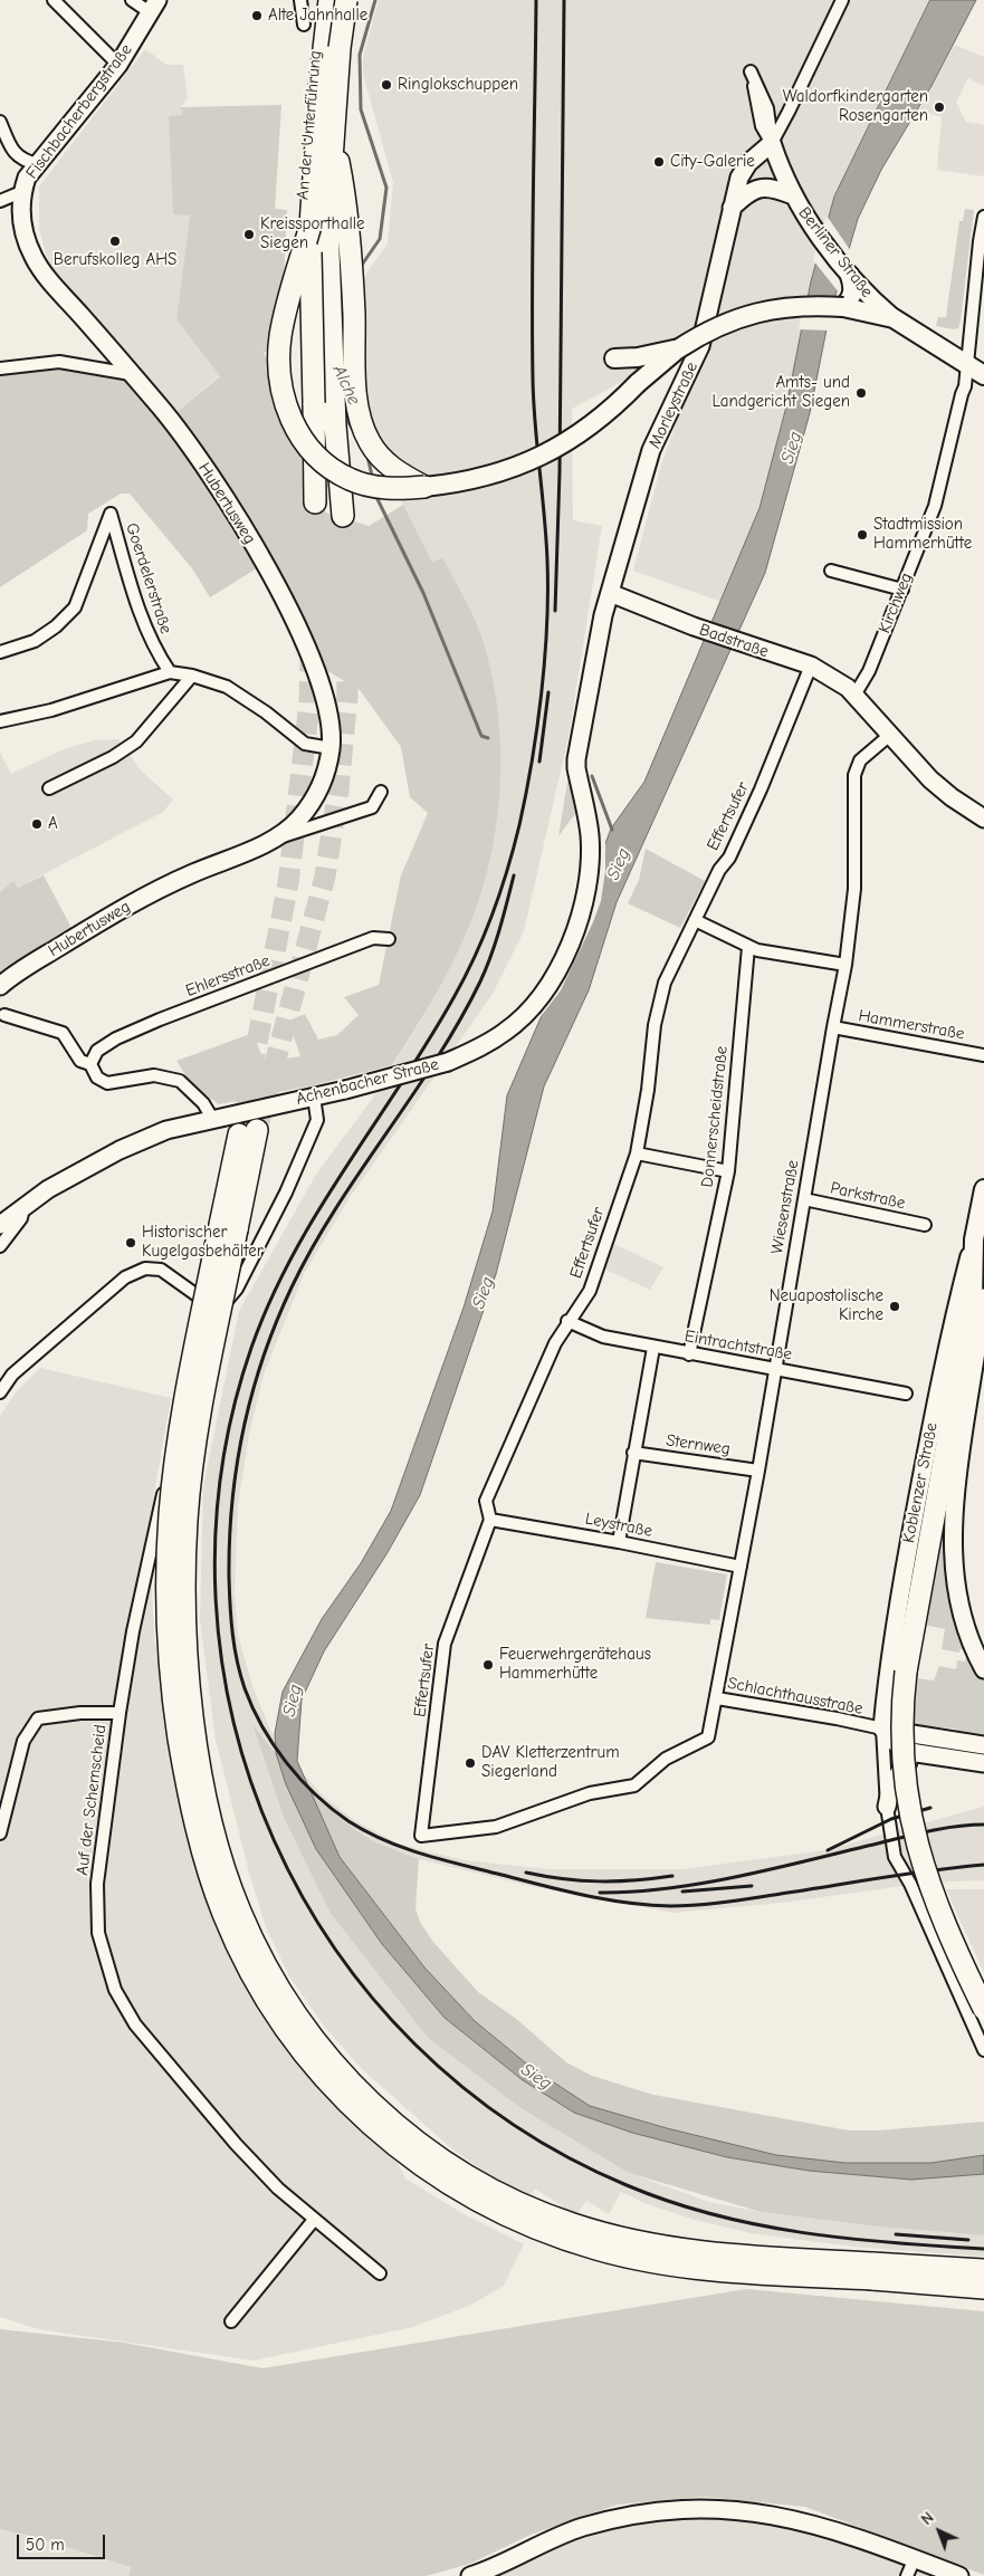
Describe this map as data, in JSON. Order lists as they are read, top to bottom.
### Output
{
  "streets": {
    "main road": [
      "Fischbacherbergstraße",
      "Berliner Straße",
      "Morleystraße",
      "Hubertusweg",
      "Badstraße",
      "Achenbacher Straße",
      "Koblenzer Straße"
    ],
    "street": [
      "An der Unterführung",
      "Goerdelerstraße",
      "Kirchweg",
      "Effertsufer",
      "Ehlersstraße",
      "Hammerstraße",
      "Donnerscheidstraße",
      "Parkstraße",
      "Wiesenstraße",
      "Eintrachtstraße",
      "Sternweg",
      "Leystraße",
      "Schlachthausstraße",
      "Auf der Schemscheid"
    ]
  },
  "crossings": [
    ["Fischbacherbergstraße", "Hubertusweg"],
    ["Berliner Straße", "Morleystraße"],
    ["Berliner Straße", "Kirchweg"],
    ["Morleystraße", "Badstraße"],
    ["Morleystraße", "Achenbacher Straße"],
    ["Kirchweg", "Badstraße"],
    ["Badstraße", "Effertsufer"],
    ["Effertsufer", "Eintrachtstraße"],
    ["Effertsufer", "Leystraße"],
    ["Effertsufer", "Schlachthausstraße"],
    ["Hammerstraße", "Wiesenstraße"],
    ["Donnerscheidstraße", "Eintrachtstraße"],
    ["Parkstraße", "Wiesenstraße"],
    ["Wiesenstraße", "Eintrachtstraße"],
    ["Wiesenstraße", "Sternweg"],
    ["Wiesenstraße", "Leystraße"],
    ["Wiesenstraße", "Schlachthausstraße"],
    ["Koblenzer Straße", "Schlachthausstraße"]
  ],
  "water": ["Alche", "Sieg"],
  "places": [
    "Alte Jahnhalle",
    "Ringlokschuppen",
    "Waldorfkindergarten Rosengarten",
    "City-Galerie",
    "Kreissporthalle Siegen",
    "Berufskolleg AHS",
    "Amts- und Landgericht Siegen",
    "Stadtmission Hammerhütte",
    "A",
    "Historischer Kugelgasbehälter",
    "Neuapostolische Kirche",
    "Feuerwehrgerätehaus Hammerhütte",
    "DAV Kletterzentrum Siegerland"
  ],
  "scale_bar": "50 m",
  "north": "top left"
}
